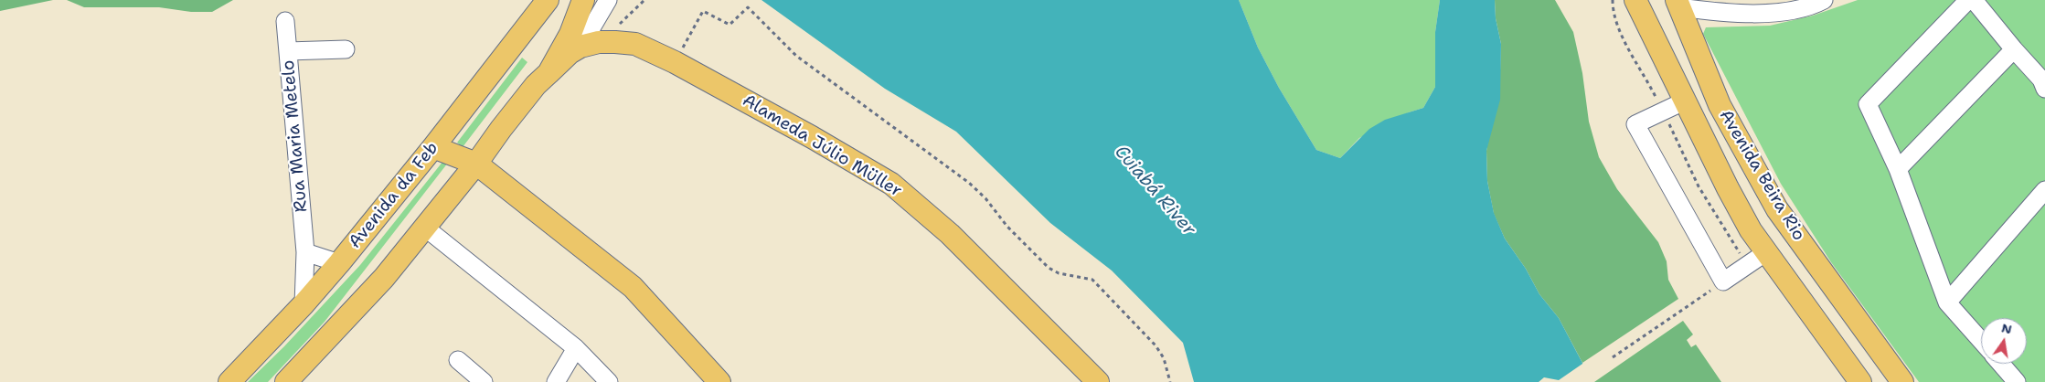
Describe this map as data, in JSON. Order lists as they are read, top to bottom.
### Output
{
  "streets": {
    "main road": ["Alameda Júlio Müller", "Avenida Beira Rio", "Avenida da Feb"],
    "street": ["Rua Maria Metelo"]
  },
  "crossings": [
    ["Rua Maria Metelo", "Avenida da Feb"]
  ],
  "water": ["Cuiabá River"],
  "north": "top"
}
